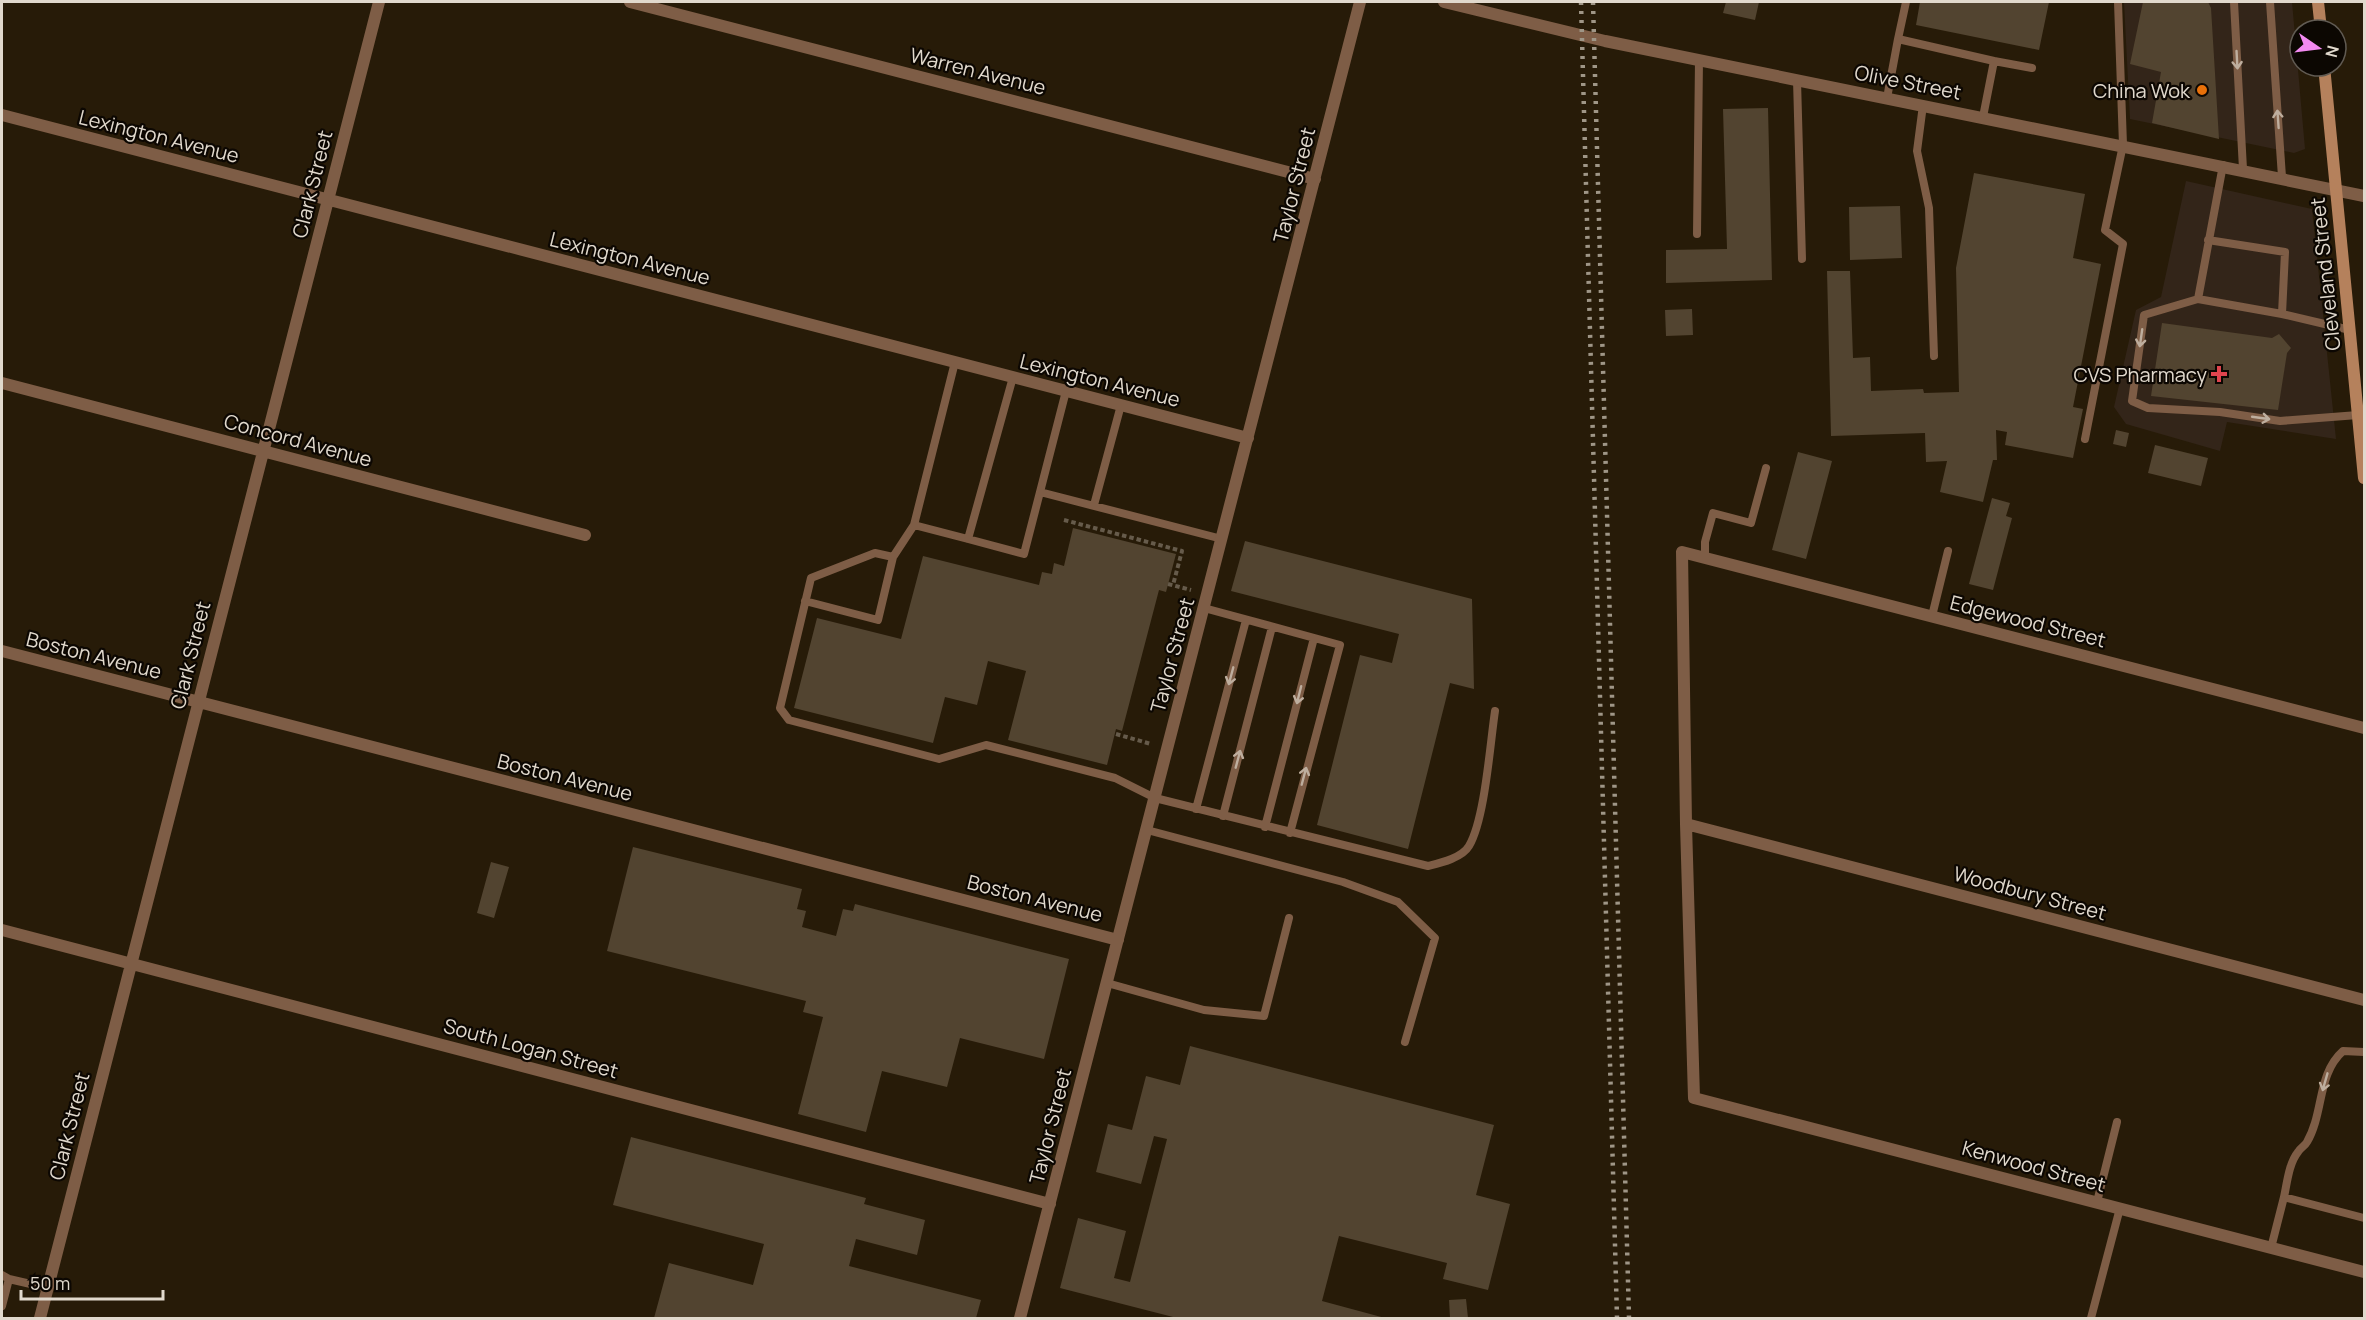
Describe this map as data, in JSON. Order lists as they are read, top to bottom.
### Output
{
  "streets": {
    "main road": ["Cleveland Street"],
    "street": [
      "Warren Avenue",
      "Olive Street",
      "Lexington Avenue",
      "Clark Street",
      "Taylor Street",
      "Concord Avenue",
      "Edgewood Street",
      "Boston Avenue",
      "Woodbury Street",
      "South Logan Street",
      "Kenwood Street"
    ]
  },
  "crossings": [
    ["Warren Avenue", "Taylor Street"],
    ["Olive Street", "Cleveland Street"],
    ["Lexington Avenue", "Clark Street"],
    ["Lexington Avenue", "Taylor Street"],
    ["Clark Street", "Concord Avenue"],
    ["Clark Street", "Boston Avenue"],
    ["Clark Street", "South Logan Street"],
    ["Taylor Street", "Boston Avenue"],
    ["Taylor Street", "South Logan Street"],
    ["Edgewood Street", "Woodbury Street"],
    ["Edgewood Street", "Kenwood Street"],
    ["Woodbury Street", "Kenwood Street"]
  ],
  "places": {
    "other": ["China Wok"],
    "health": ["CVS Pharmacy"]
  },
  "scale_bar": "50 m",
  "north": "right"
}
